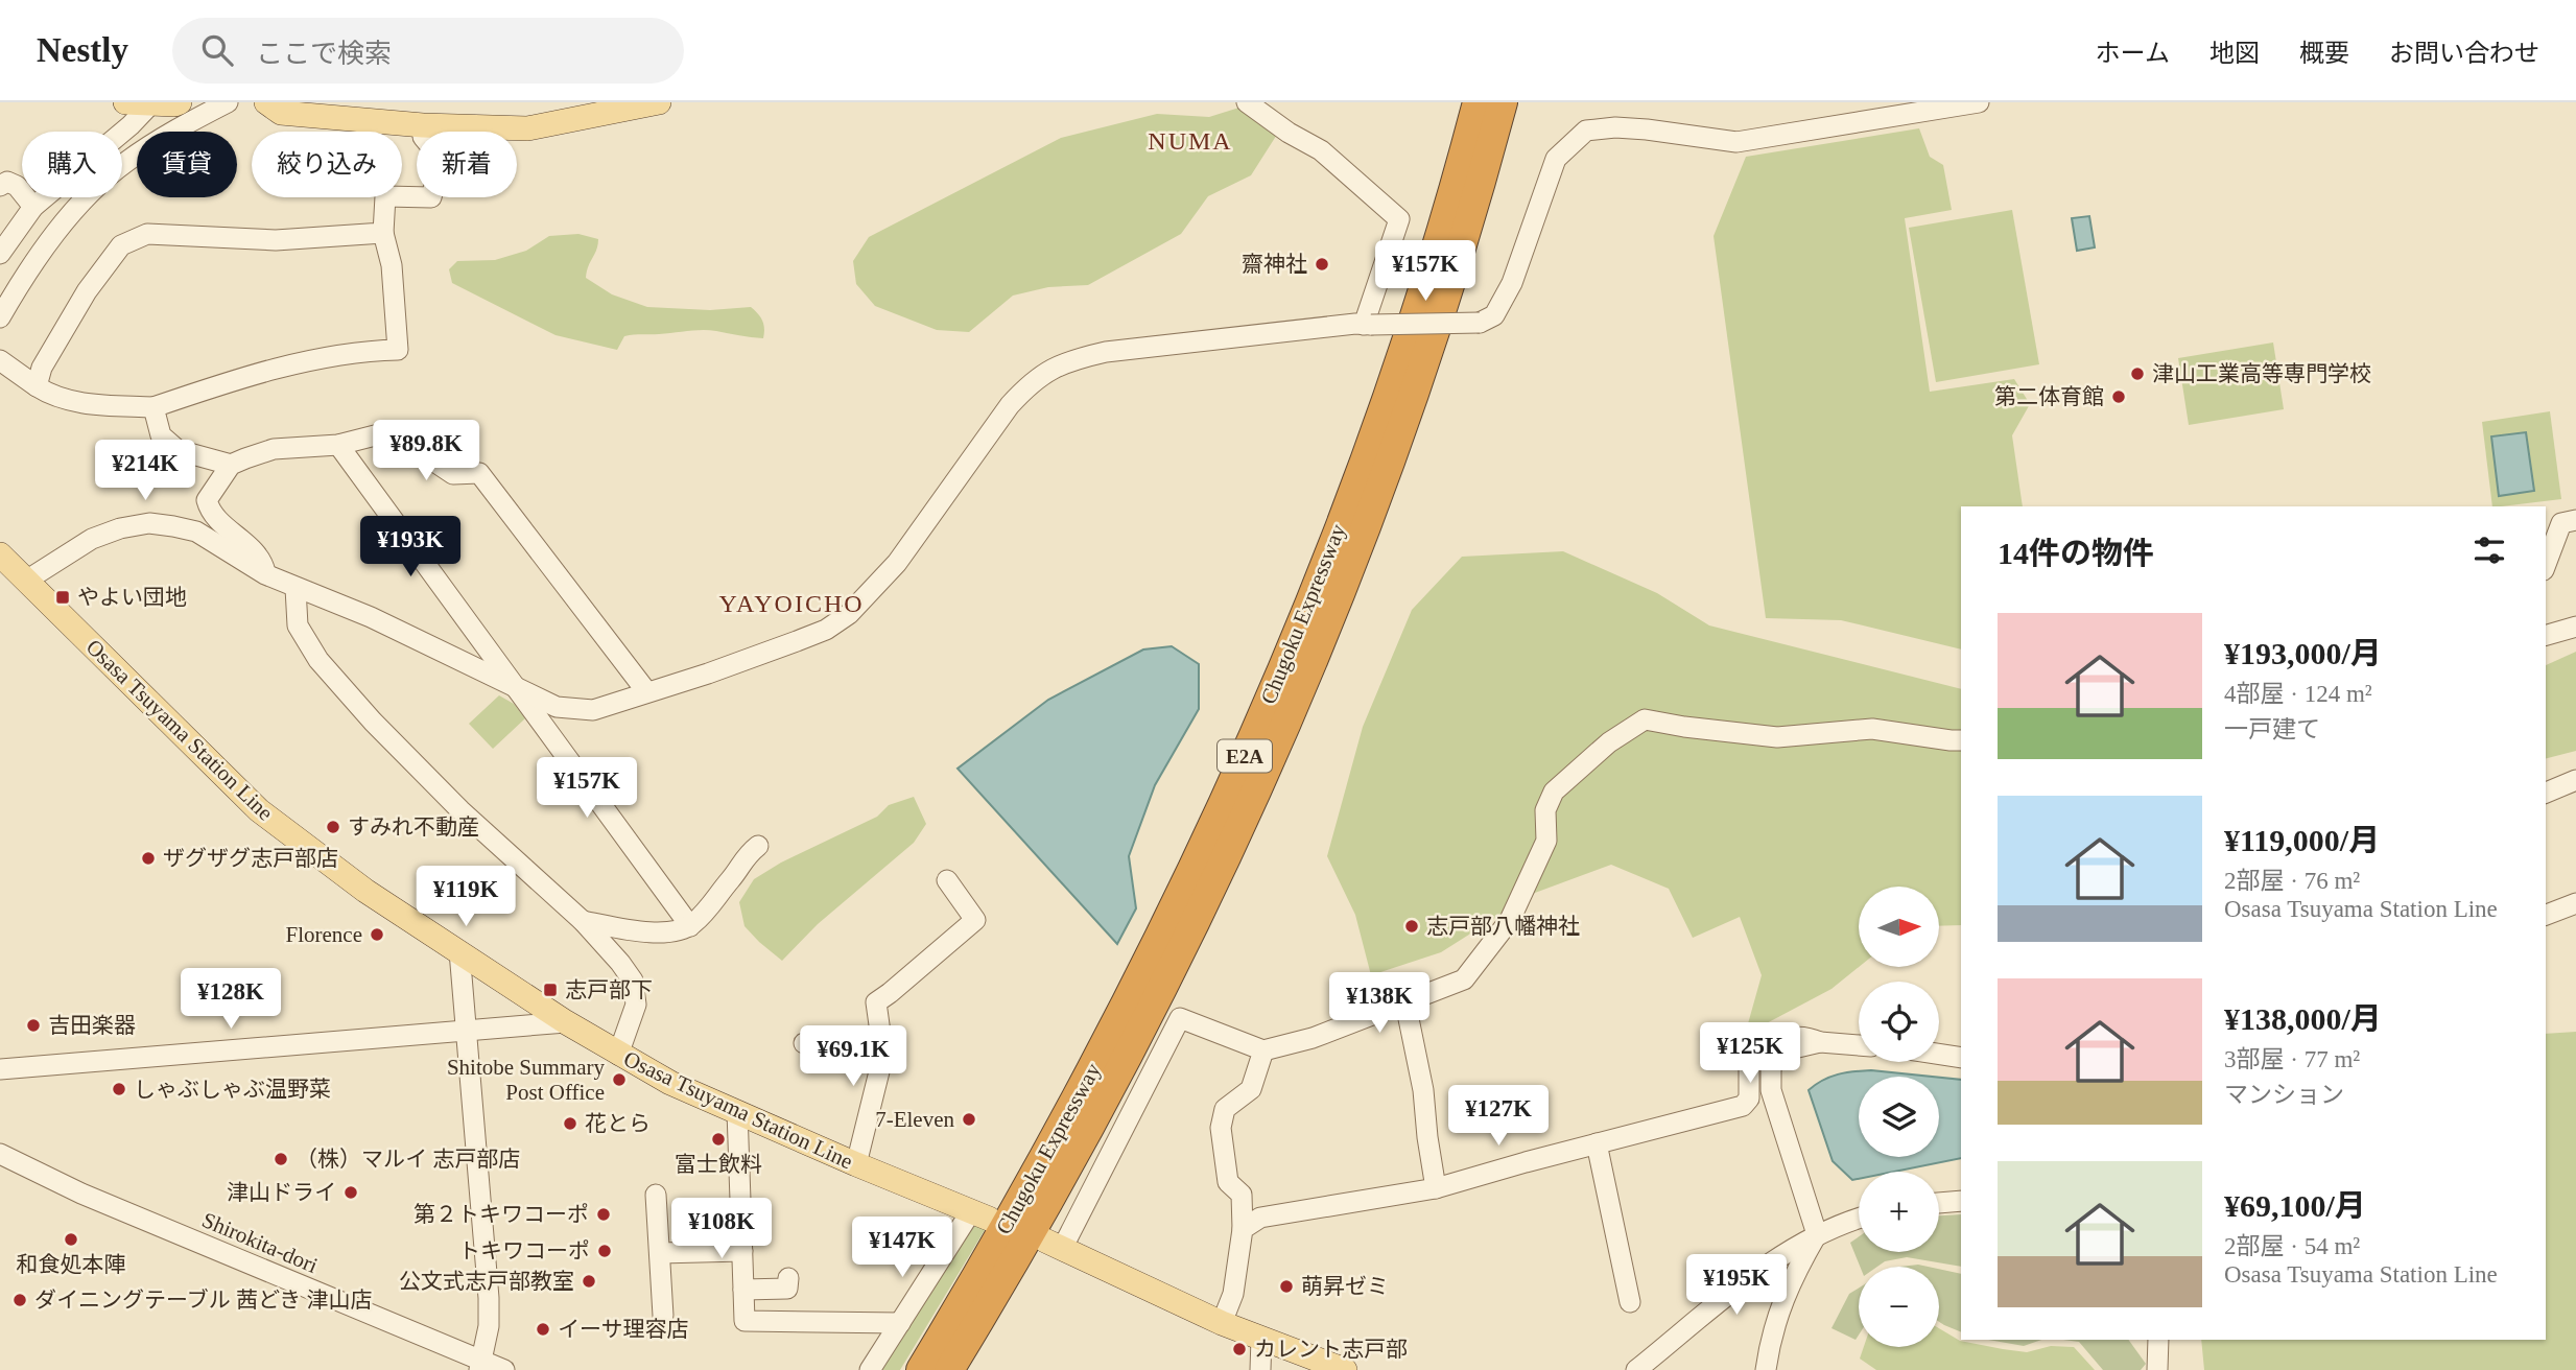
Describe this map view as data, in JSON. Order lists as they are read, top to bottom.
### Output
{
  "streets": {
    "highway": ["Chugoku Expressway", "E2A"],
    "main road": ["Osasa Tsuyama Station Line"],
    "street": ["Shirokita-dori"]
  },
  "districts": ["NUMA", "YAYOICHO"],
  "places": {
    "other": [
      "齋神社",
      "津山工業高等専門学校",
      "第二体育館",
      "すみれ不動産",
      "ザグザグ志戸部店",
      "志戸部八幡神社",
      "Florence",
      "吉田楽器",
      "Shitobe Summary Post Office",
      "しゃぶしゃぶ温野菜",
      "7-Eleven",
      "花とら",
      "富士飲料",
      "（株）マルイ 志戸部店",
      "津山ドライ",
      "第２トキワコーポ",
      "和食処本陣",
      "トキワコーポ",
      "公文式志戸部教室",
      "萌昇ゼミ",
      "ダイニングテーブル 茜どき 津山店",
      "イーサ理容店",
      "カレント志戸部"
    ],
    "transit": ["やよい団地", "志戸部下"]
  },
  "north": "right",
  "page": {
    "header": "Nestly",
    "search": "ここで検索",
    "nav": [
      "ホーム",
      "地図",
      "概要",
      "お問い合わせ"
    ],
    "chip": [
      "購入",
      "賃貸",
      "絞り込み",
      "新着"
    ],
    "price": [
      "¥157K",
      "¥89.8K",
      "¥214K",
      "¥193K",
      "¥157K",
      "¥119K",
      "¥128K",
      "¥138K",
      "¥125K",
      "¥69.1K",
      "¥127K",
      "¥108K",
      "¥147K",
      "¥195K"
    ],
    "heading": "14件の物件",
    "list": [
      {
        "name": "¥193,000/月",
        "note": "4部屋 · 124 m² · 一戸建て"
      },
      {
        "name": "¥119,000/月",
        "note": "2部屋 · 76 m² · Osasa Tsuyama Station Line"
      },
      {
        "name": "¥138,000/月",
        "note": "3部屋 · 77 m² · マンション"
      },
      {
        "name": "¥69,100/月",
        "note": "2部屋 · 54 m² · Osasa Tsuyama Station Line"
      }
    ],
    "map_buttons": ["+", "−"]
  }
}
